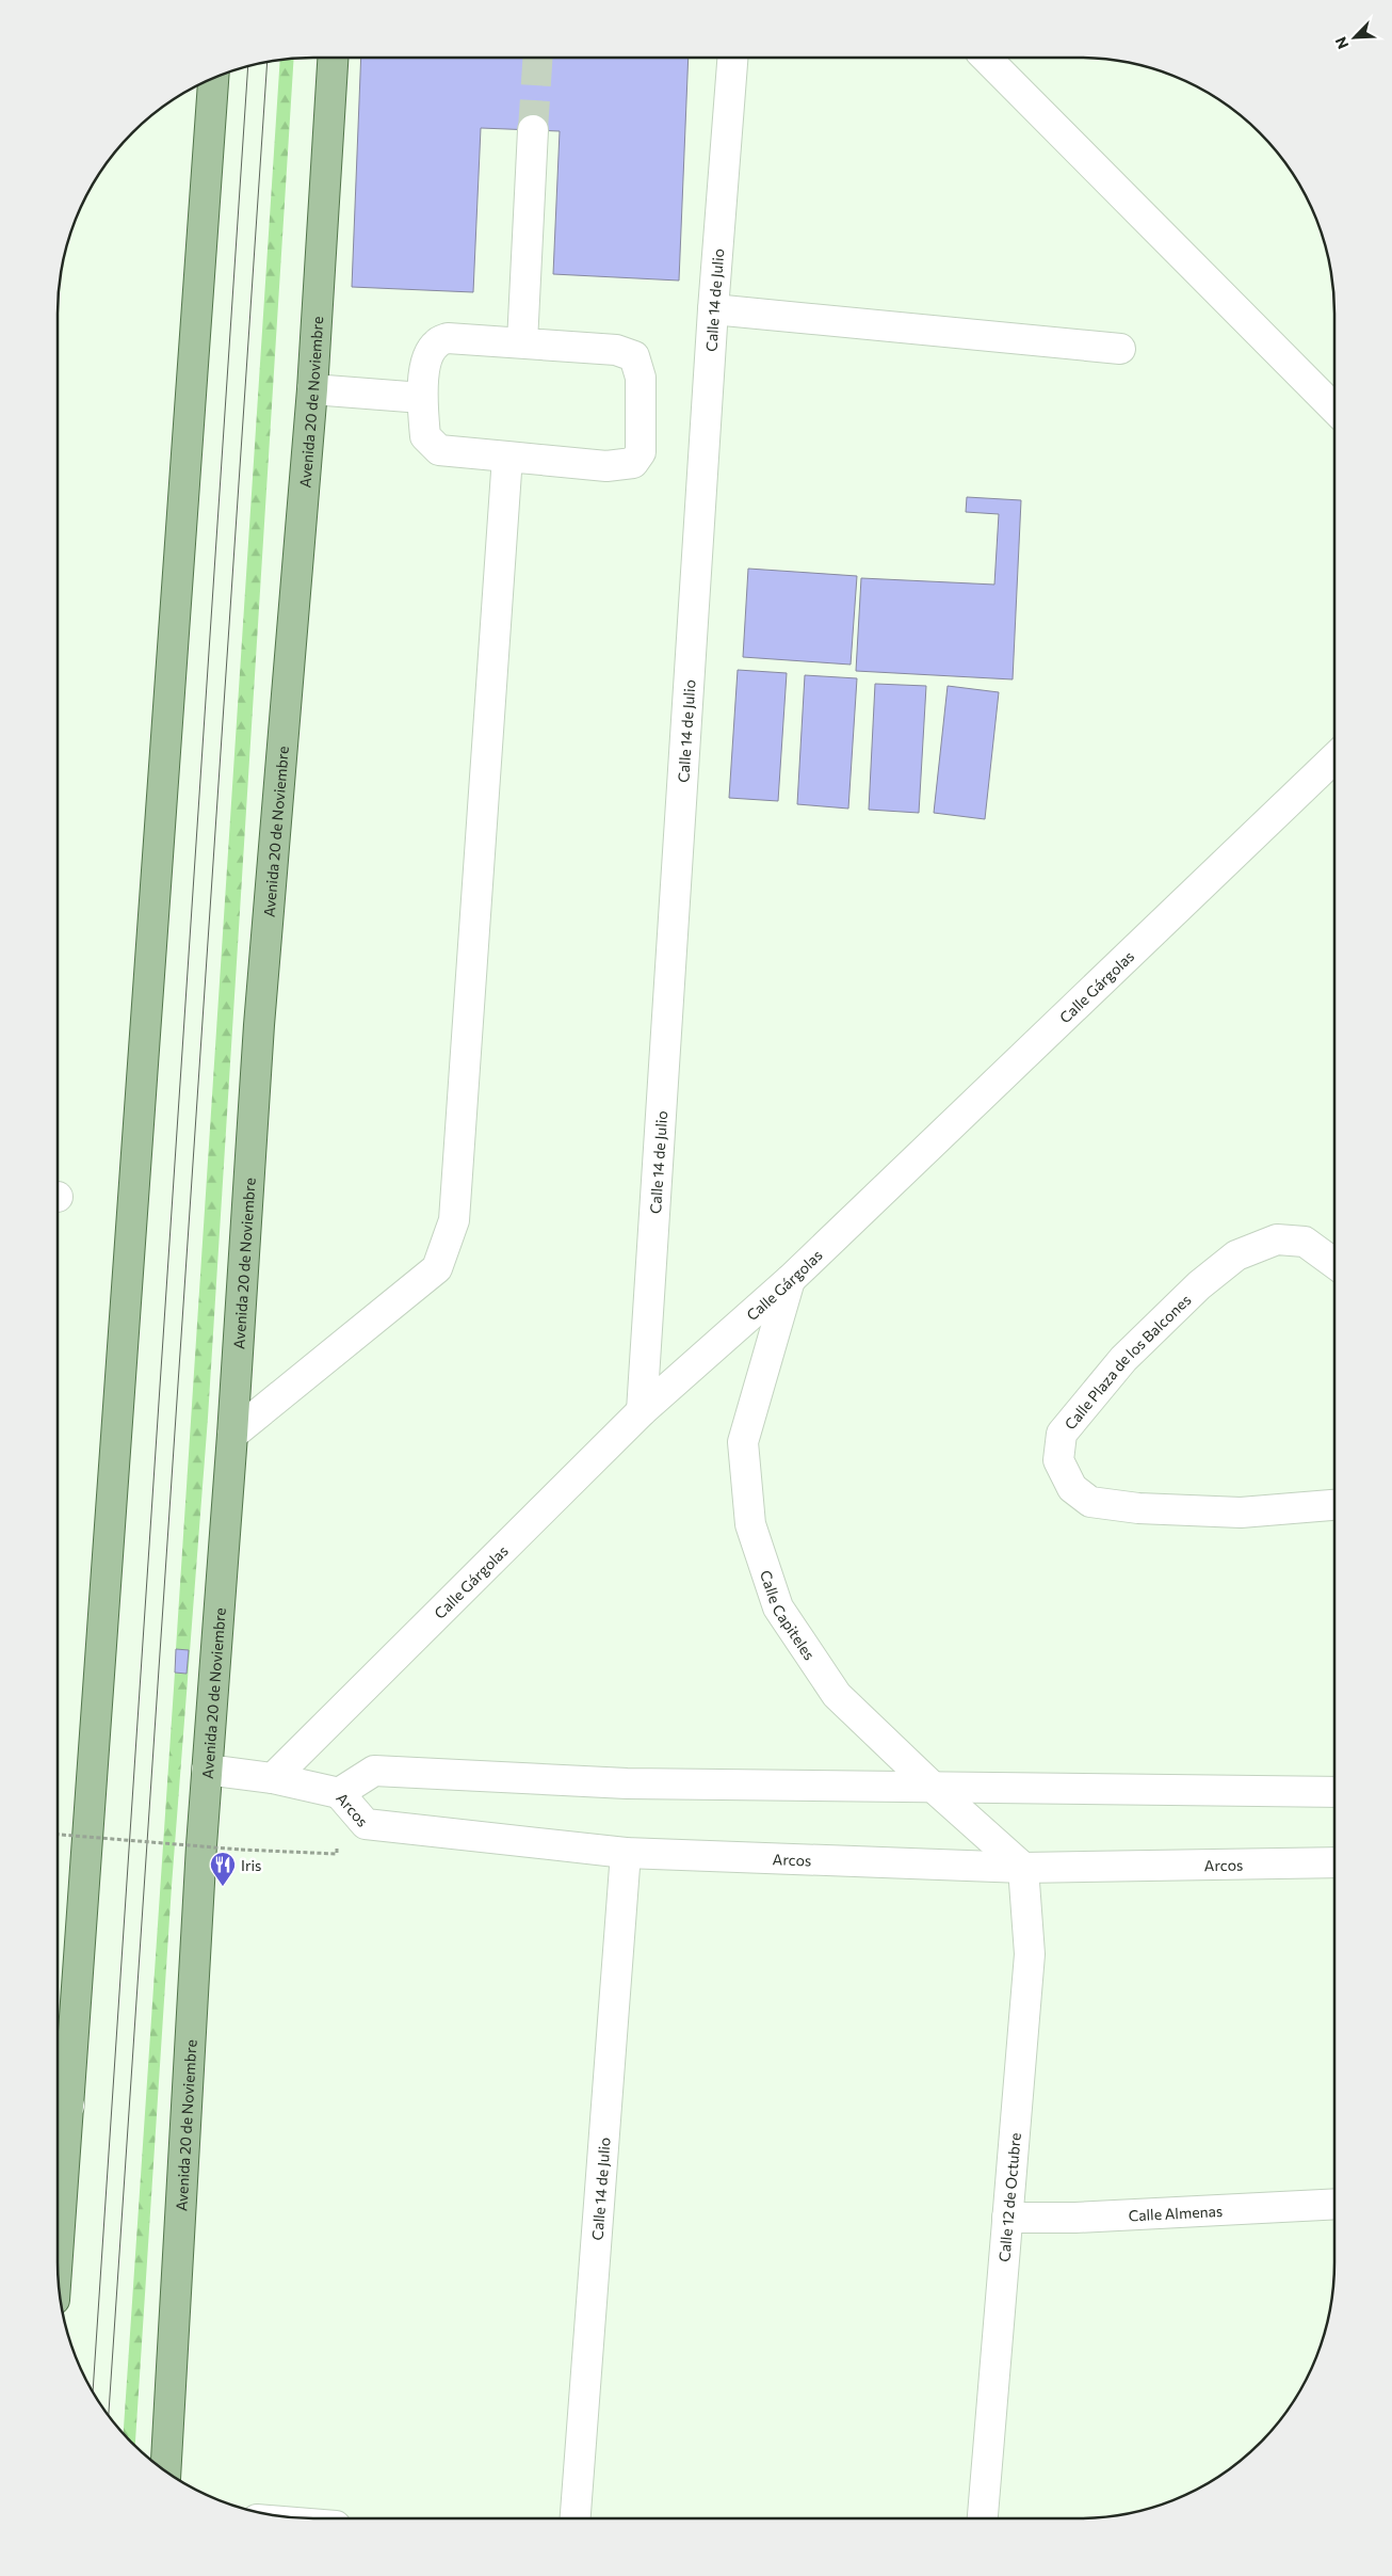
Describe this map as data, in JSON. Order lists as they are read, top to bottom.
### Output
{
  "streets": {
    "main road": ["Avenida 20 de Noviembre"],
    "street": [
      "Calle 14 de Julio",
      "Calle Gárgolas",
      "Calle Plaza de los Balcones",
      "Calle Capiteles",
      "Arcos",
      "Calle 12 de Octubre",
      "Calle Almenas"
    ]
  },
  "crossings": [
    ["Calle 14 de Julio", "Calle Gárgolas"],
    ["Calle 14 de Julio", "Arcos"],
    ["Calle Gárgolas", "Calle Capiteles"],
    ["Calle Capiteles", "Arcos"],
    ["Calle Capiteles", "Calle 12 de Octubre"],
    ["Arcos", "Calle 12 de Octubre"],
    ["Calle 12 de Octubre", "Calle Almenas"]
  ],
  "places": {
    "restaurant": ["Iris"]
  },
  "north": "bottom left"
}
